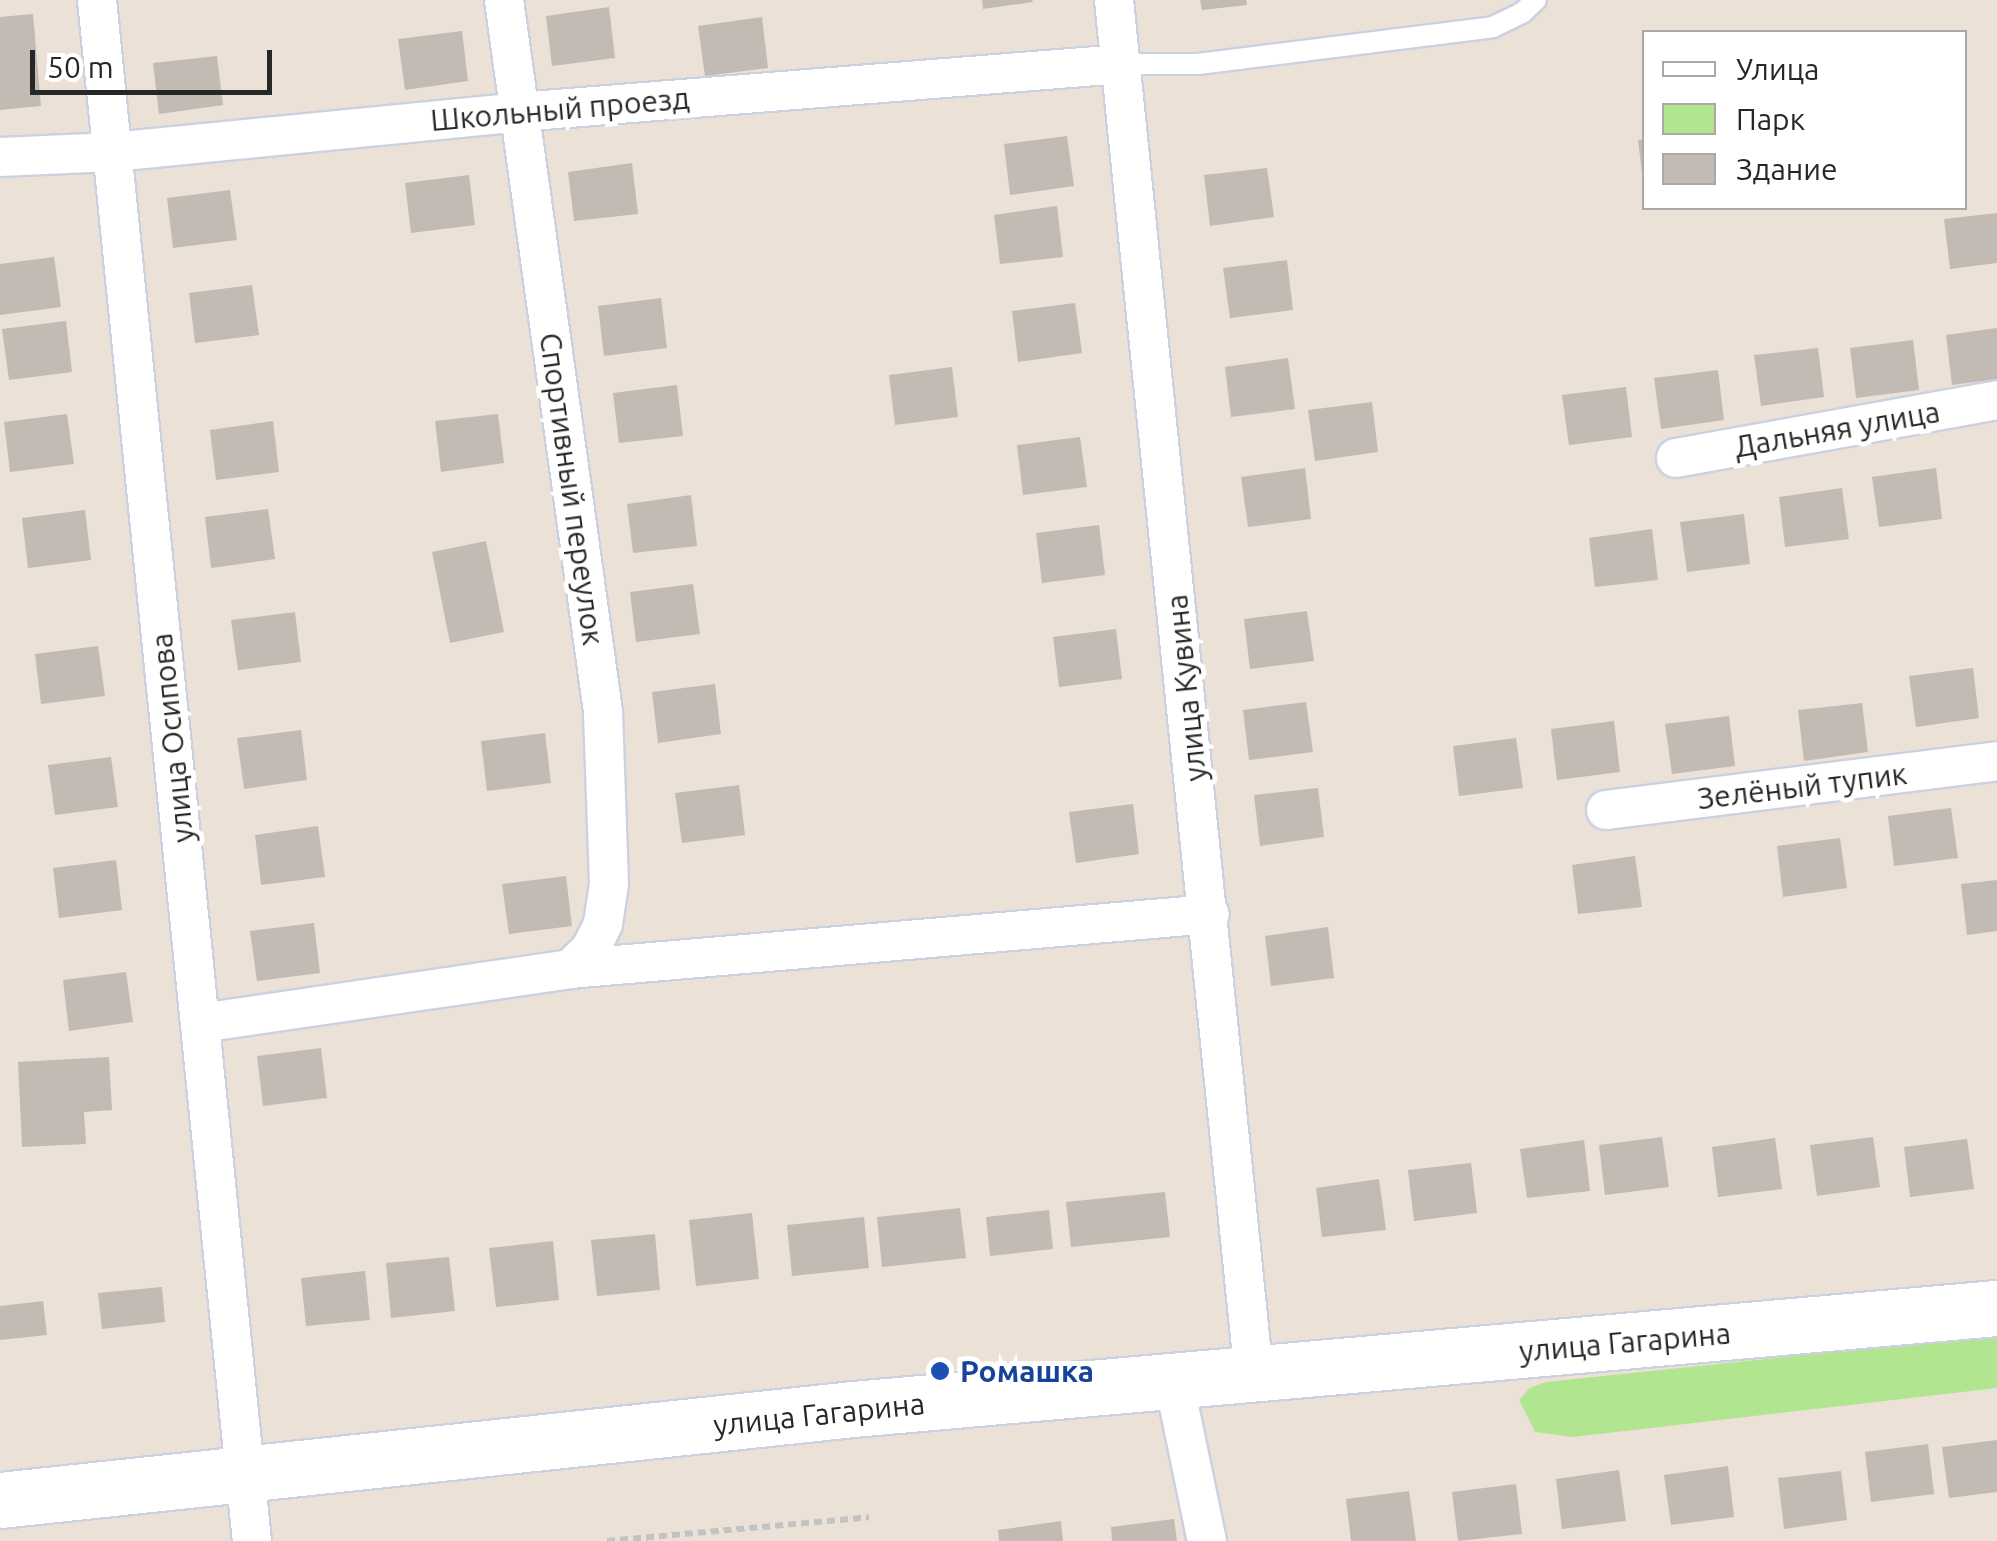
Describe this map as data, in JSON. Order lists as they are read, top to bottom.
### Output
{
  "streets": {
    "main road": ["улица Гагарина"],
    "street": [
      "Школьный проезд",
      "Дальняя улица",
      "Спортивный переулок",
      "улица Кувина",
      "улица Осипова",
      "Зелёный тупик"
    ]
  },
  "crossings": [
    ["Школьный проезд", "Спортивный переулок"],
    ["Школьный проезд", "улица Кувина"],
    ["Школьный проезд", "улица Осипова"],
    ["улица Кувина", "улица Гагарина"],
    ["улица Осипова", "улица Гагарина"]
  ],
  "places": ["Ромашка"],
  "legend": ["Улица", "Парк", "Здание"],
  "scale_bar": "50 m"
}
